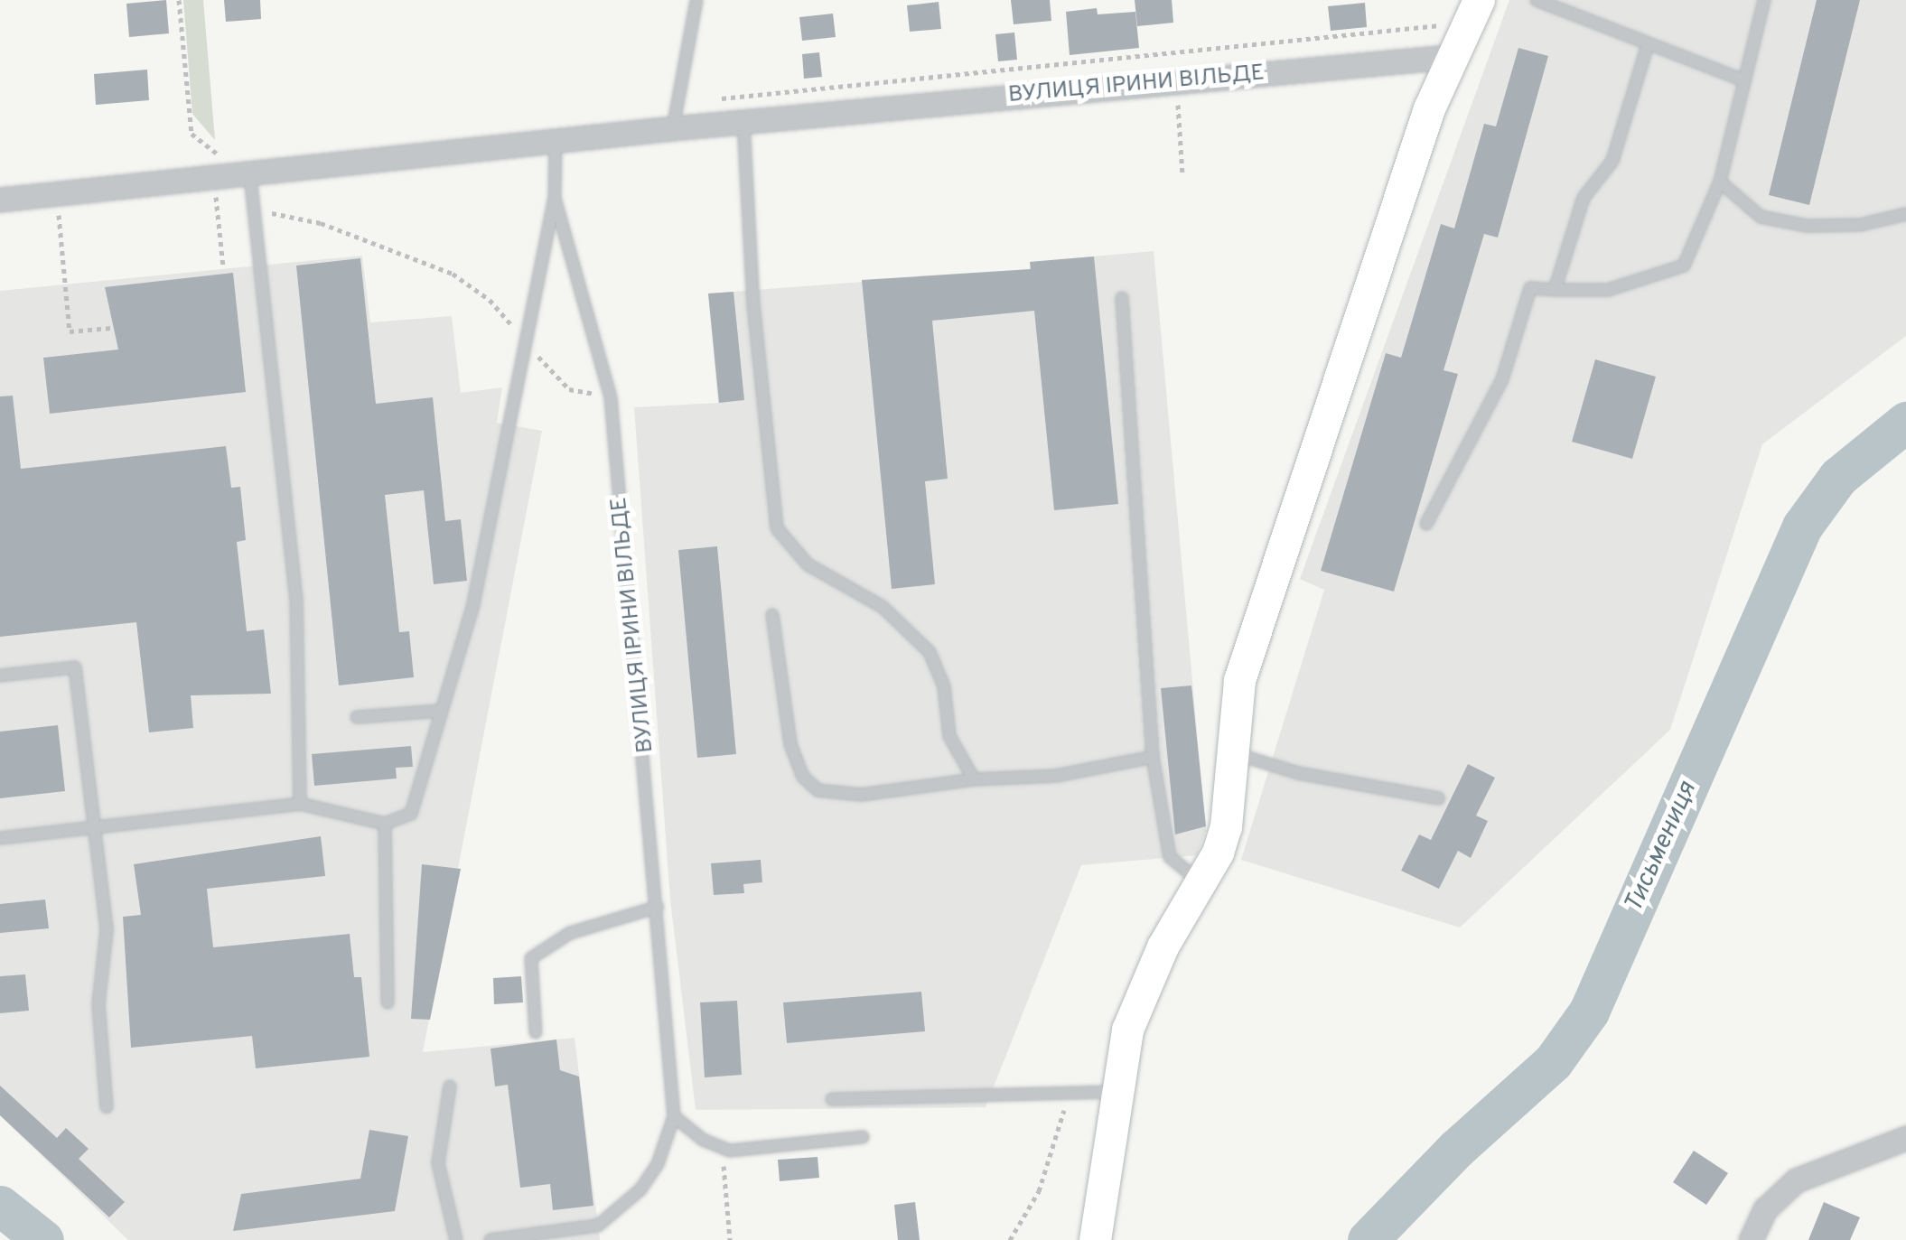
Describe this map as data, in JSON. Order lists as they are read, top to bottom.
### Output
{
  "streets": {
    "street": ["ВУЛИЦЯ ІРИНИ ВІЛЬДЕ"]
  },
  "water": ["Тисьмениця"]
}
